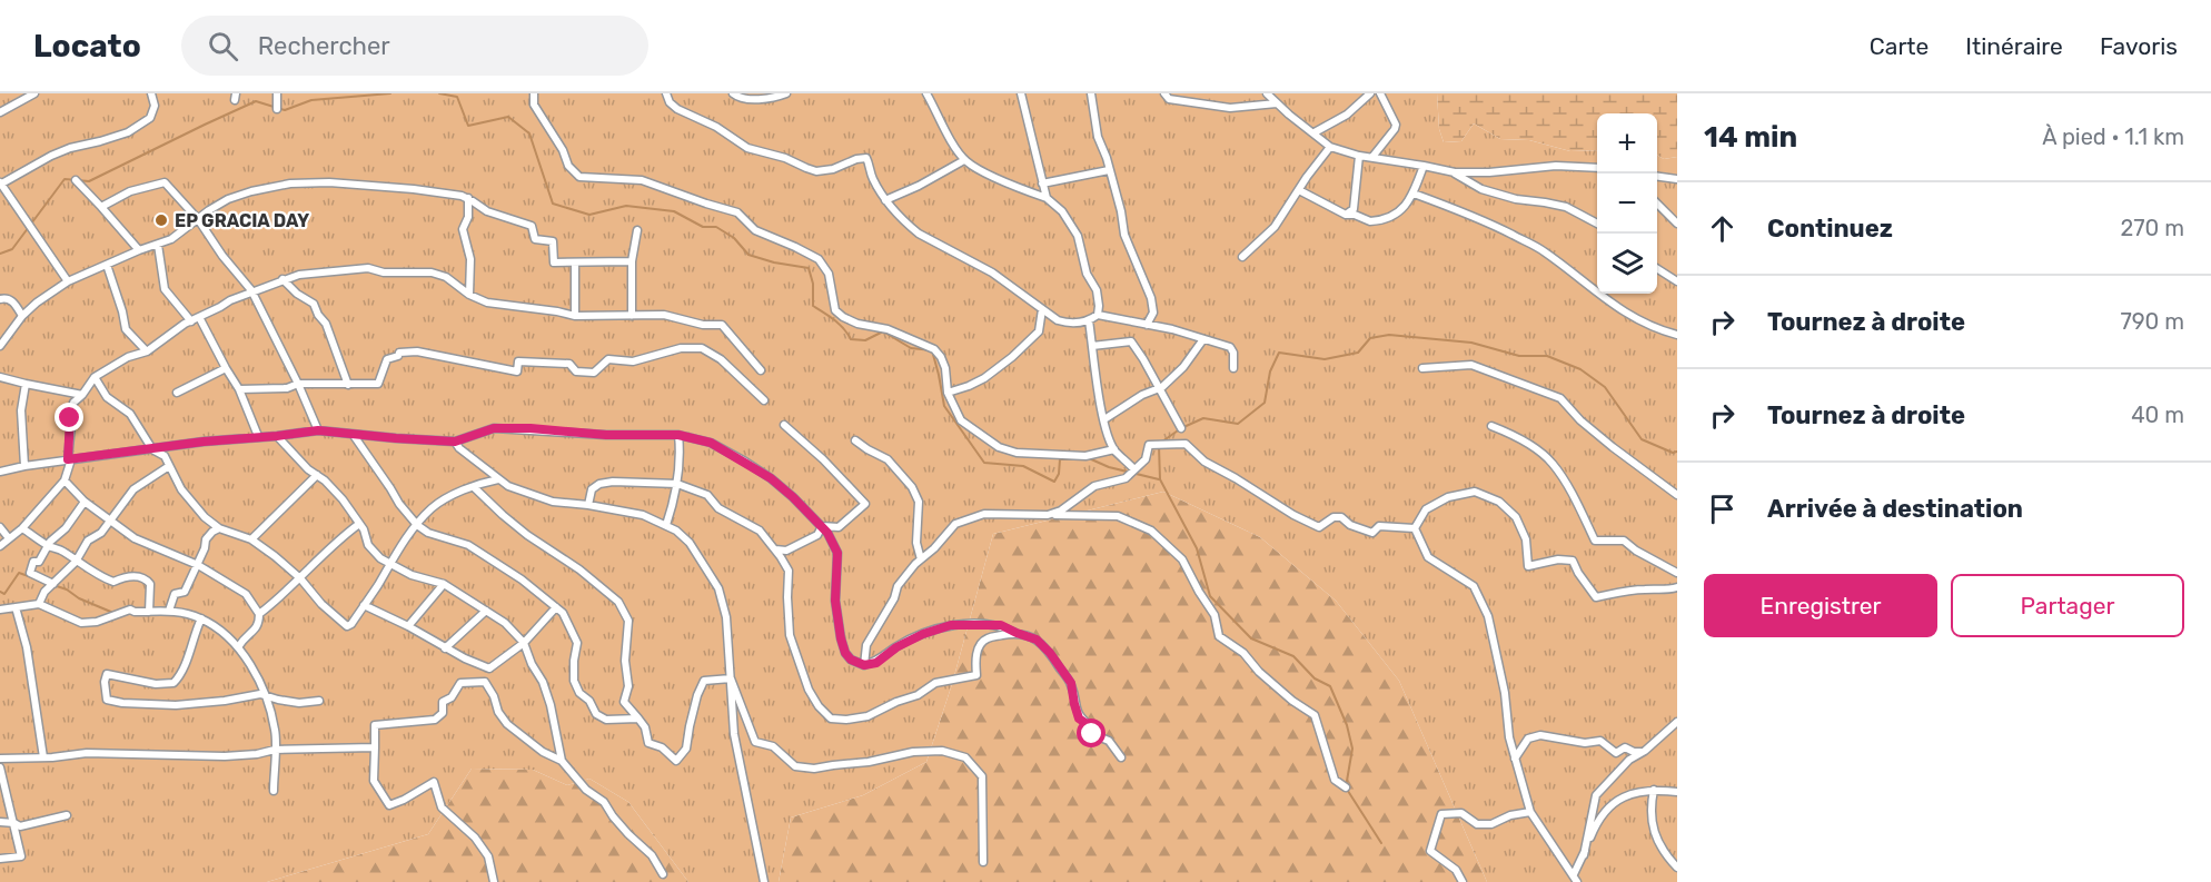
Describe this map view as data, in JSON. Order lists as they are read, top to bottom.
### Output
{
  "places": ["EP GRACIA DAY"],
  "page": {
    "header": "Locato",
    "search": "Rechercher",
    "nav": ["Carte", "Itinéraire", "Favoris"],
    "heading": ["14 min", "À pied · 1.1 km"],
    "map_buttons": ["+", "−"],
    "list": [
      ["Continuez", "270 m"],
      ["Tournez à droite", "790 m"],
      ["Tournez à droite", "40 m"],
      "Arrivée à destination"
    ],
    "buttons": ["Enregistrer", "Partager"]
  }
}
